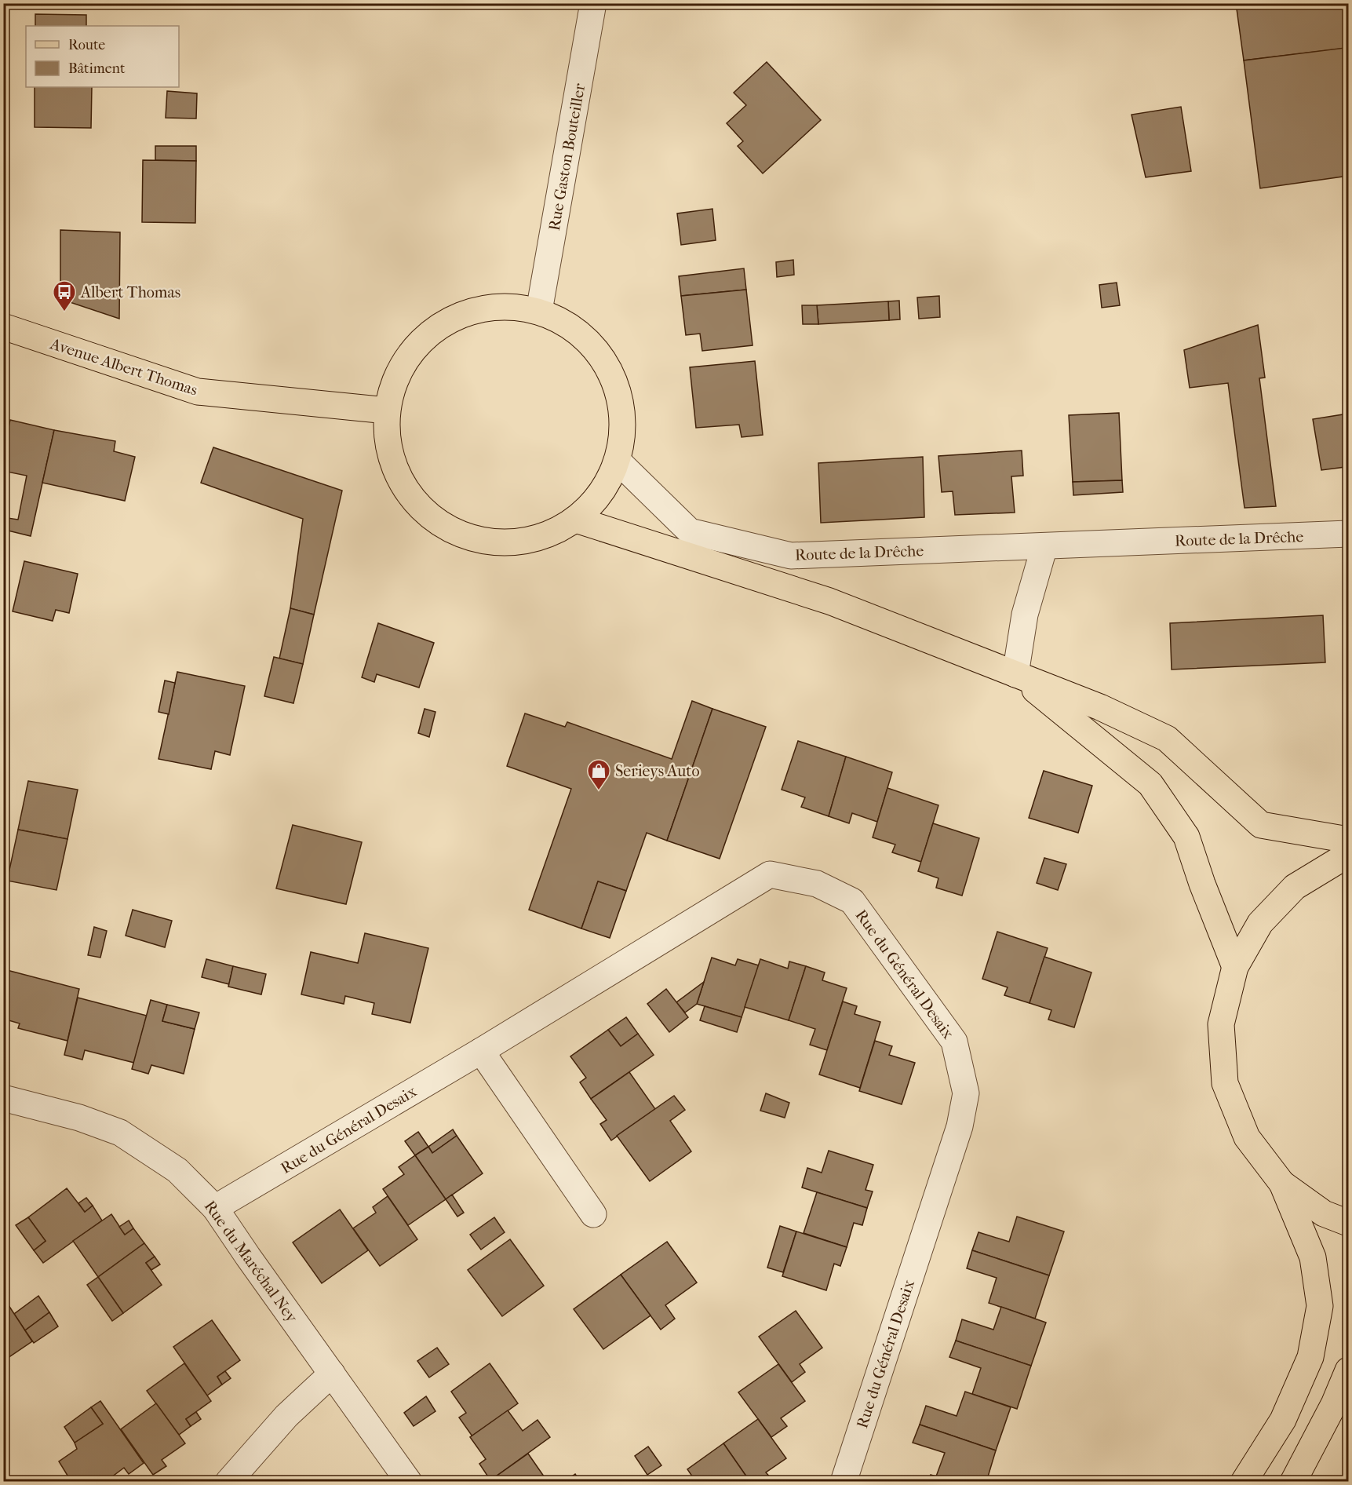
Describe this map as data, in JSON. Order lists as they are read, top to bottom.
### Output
{
  "streets": {
    "main road": ["Avenue Albert Thomas"],
    "street": [
      "Rue Gaston Bouteiller",
      "Route de la Drêche",
      "Rue du Général Desaix",
      "Rue du Maréchal Ney"
    ]
  },
  "crossings": [
    ["Rue du Général Desaix", "Rue du Maréchal Ney"]
  ],
  "places": {
    "bus stop": ["Albert Thomas"],
    "shop": ["Serieys Auto"]
  },
  "legend": ["Route", "Bâtiment"]
}
